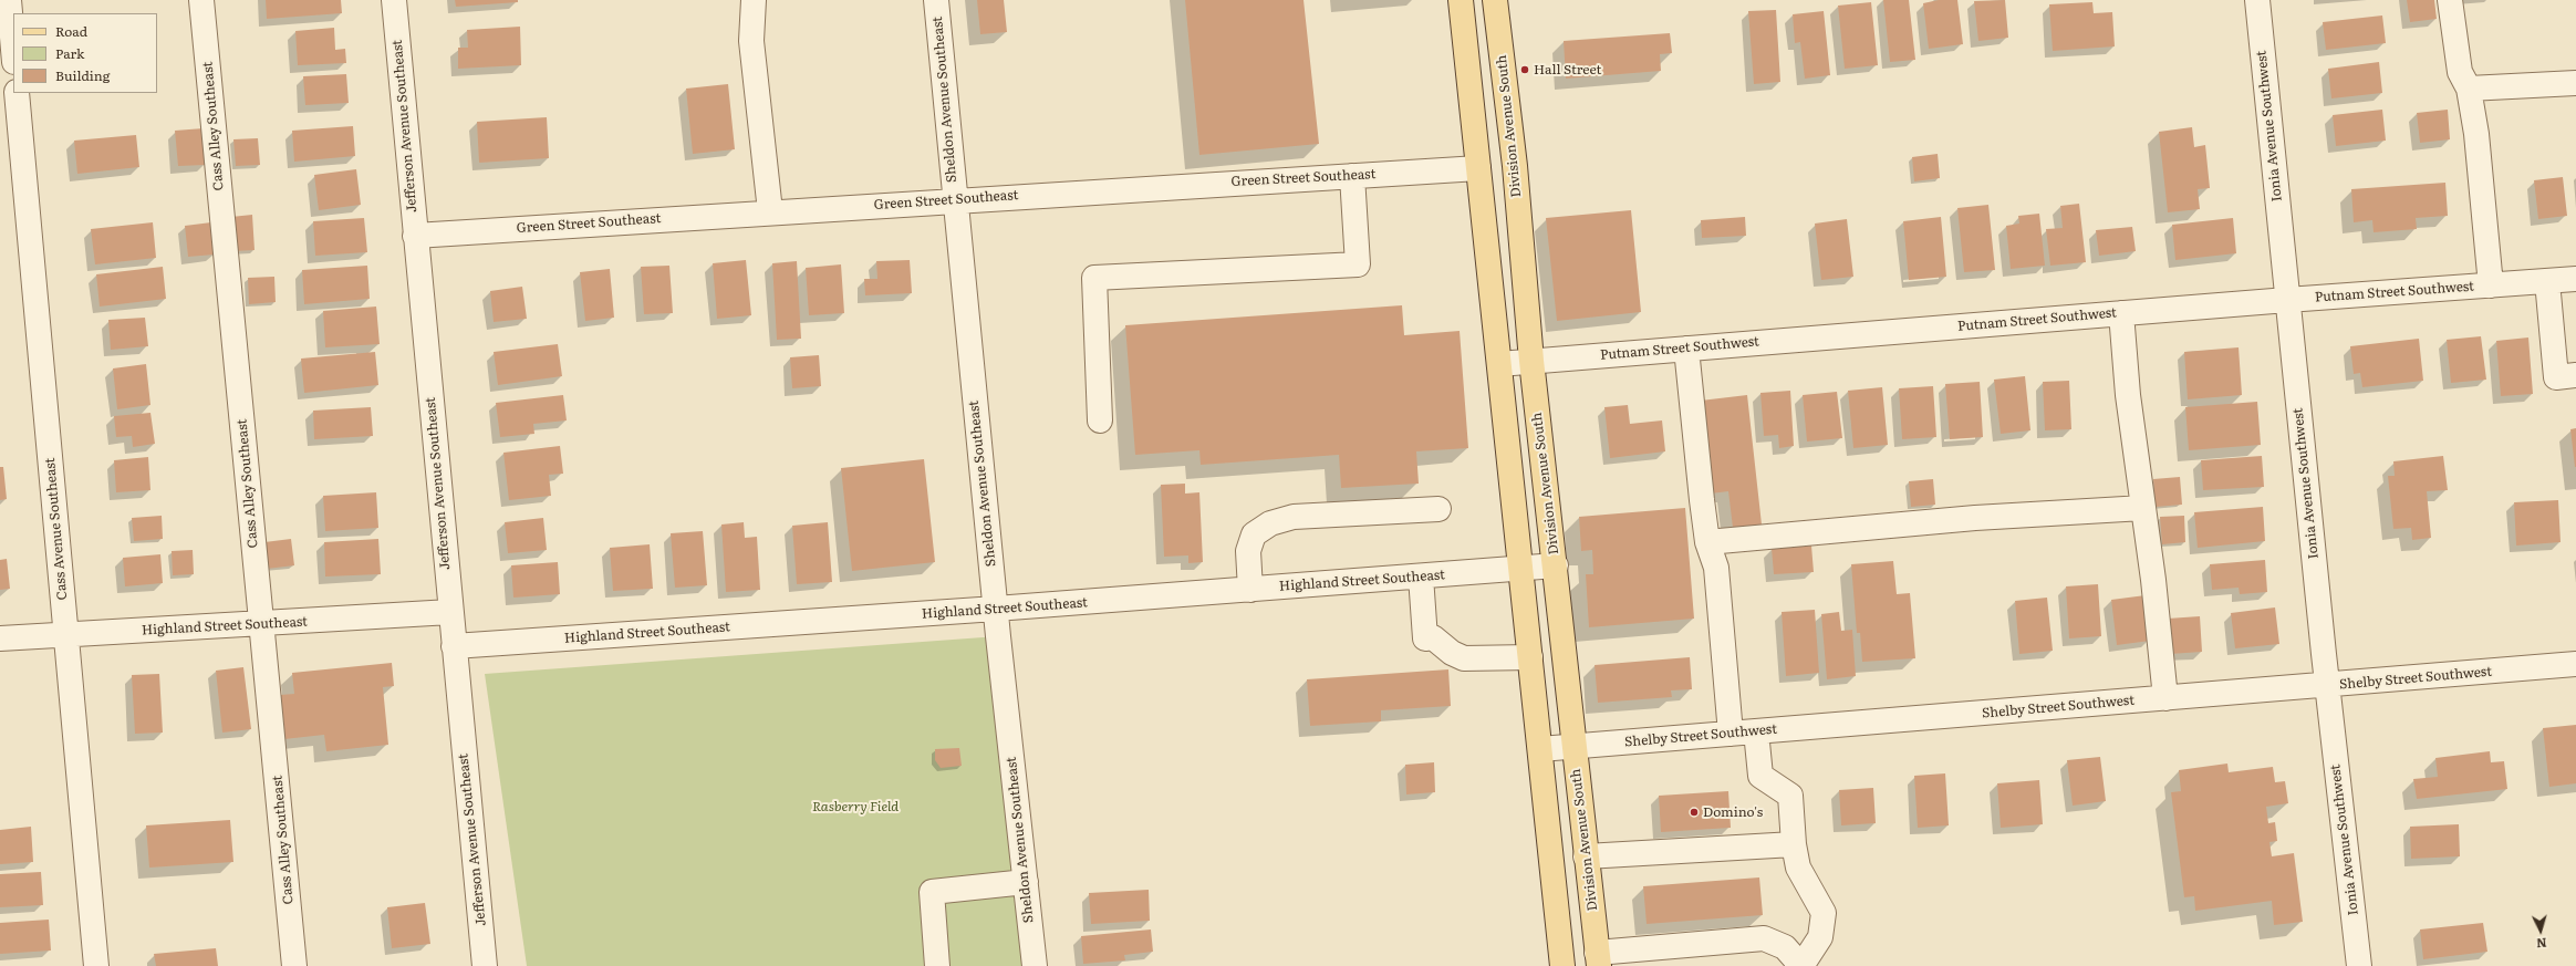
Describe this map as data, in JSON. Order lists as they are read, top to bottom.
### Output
{
  "streets": {
    "main road": ["Division Avenue South"],
    "street": [
      "Sheldon Avenue Southeast",
      "Cass Alley Southeast",
      "Jefferson Avenue Southeast",
      "Ionia Avenue Southwest",
      "Green Street Southeast",
      "Putnam Street Southwest",
      "Cass Avenue Southeast",
      "Highland Street Southeast",
      "Shelby Street Southwest"
    ]
  },
  "crossings": [
    ["Sheldon Avenue Southeast", "Green Street Southeast"],
    ["Sheldon Avenue Southeast", "Highland Street Southeast"],
    ["Cass Alley Southeast", "Highland Street Southeast"],
    ["Jefferson Avenue Southeast", "Green Street Southeast"],
    ["Jefferson Avenue Southeast", "Highland Street Southeast"],
    ["Division Avenue South", "Putnam Street Southwest"],
    ["Division Avenue South", "Highland Street Southeast"],
    ["Division Avenue South", "Shelby Street Southwest"],
    ["Ionia Avenue Southwest", "Putnam Street Southwest"],
    ["Ionia Avenue Southwest", "Shelby Street Southwest"],
    ["Cass Avenue Southeast", "Highland Street Southeast"]
  ],
  "parks": ["Rasberry Field"],
  "places": ["Hall Street", "Domino's"],
  "legend": ["Road", "Park", "Building"],
  "north": "bottom"
}
